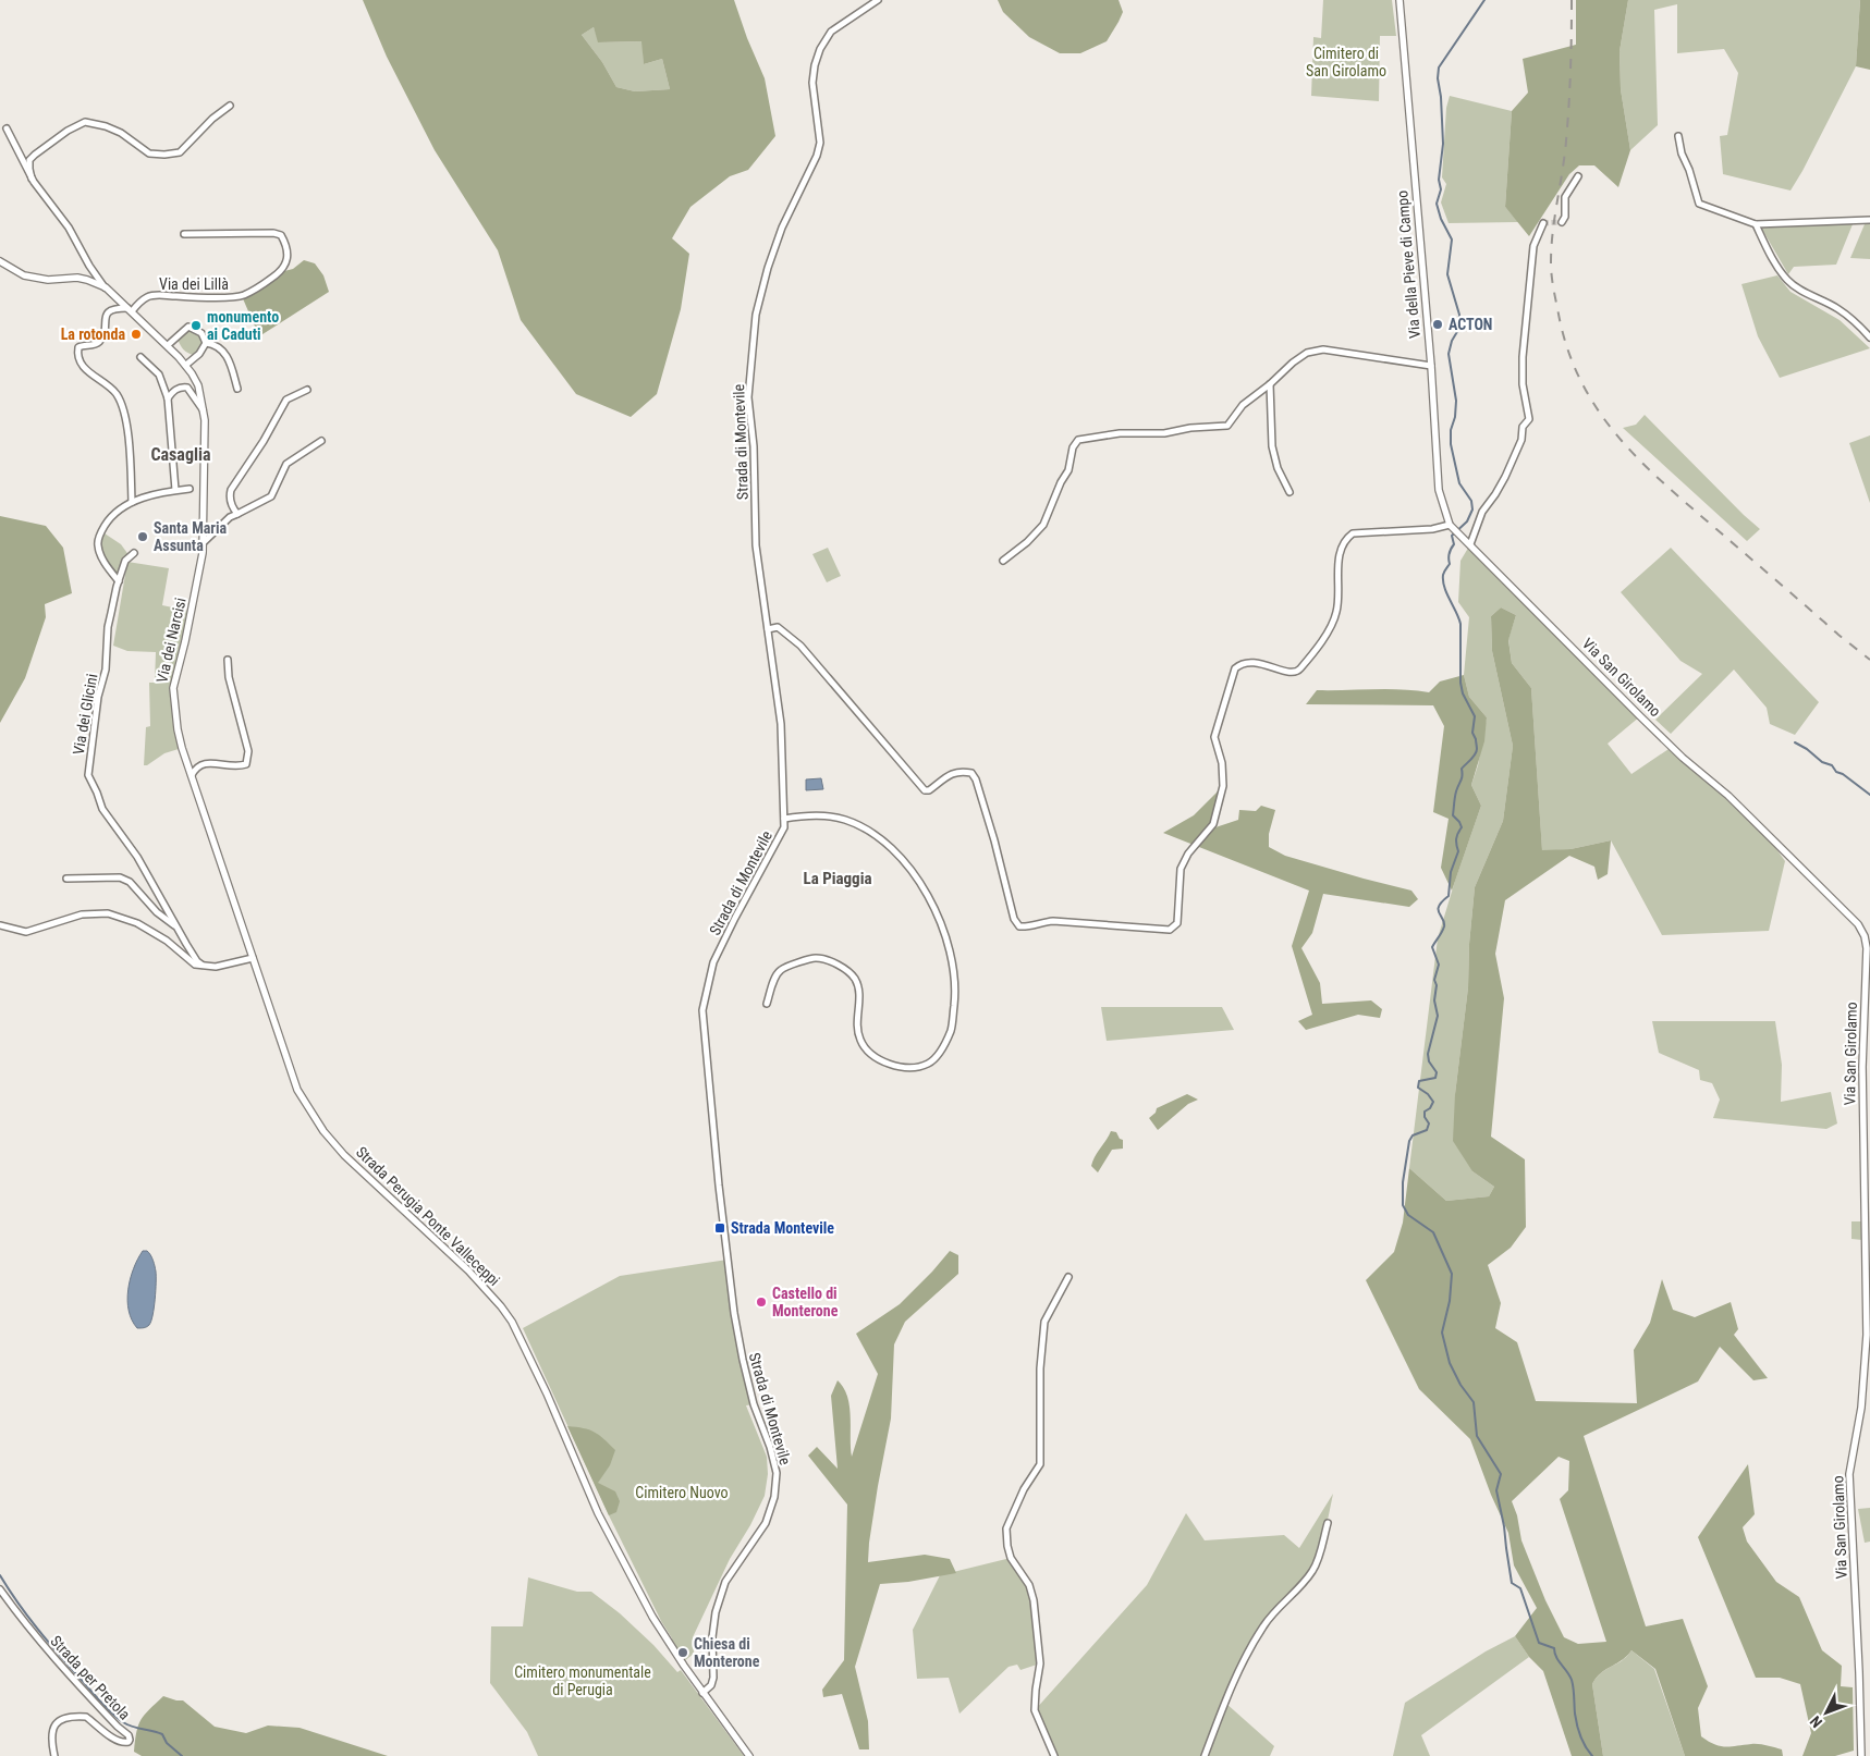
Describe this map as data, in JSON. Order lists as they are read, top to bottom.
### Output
{
  "streets": {
    "street": [
      "Via della Pieve di Campo",
      "Via dei Lillà",
      "Strada di Montevile",
      "Via dei Narcisi",
      "Via San Girolamo",
      "Via dei Glicini",
      "Strada Perugia Ponte Valleceppi",
      "Strada per Pretola"
    ]
  },
  "crossings": [
    ["Via della Pieve di Campo", "Via San Girolamo"],
    ["Via dei Lillà", "Via dei Narcisi"],
    ["Strada di Montevile", "Strada Perugia Ponte Valleceppi"],
    ["Via dei Narcisi", "Strada Perugia Ponte Valleceppi"]
  ],
  "districts": ["Casaglia", "La Piaggia"],
  "parks": ["Cimitero di San Girolamo", "Cimitero Nuovo", "Cimitero monumentale di Perugia"],
  "places": {
    "other": [
      "ACTON",
      "monumento ai Caduti",
      "La rotonda",
      "Santa Maria Assunta",
      "Castello di Monterone",
      "Chiesa di Monterone"
    ],
    "transit": ["Strada Montevile"]
  },
  "north": "bottom left"
}
